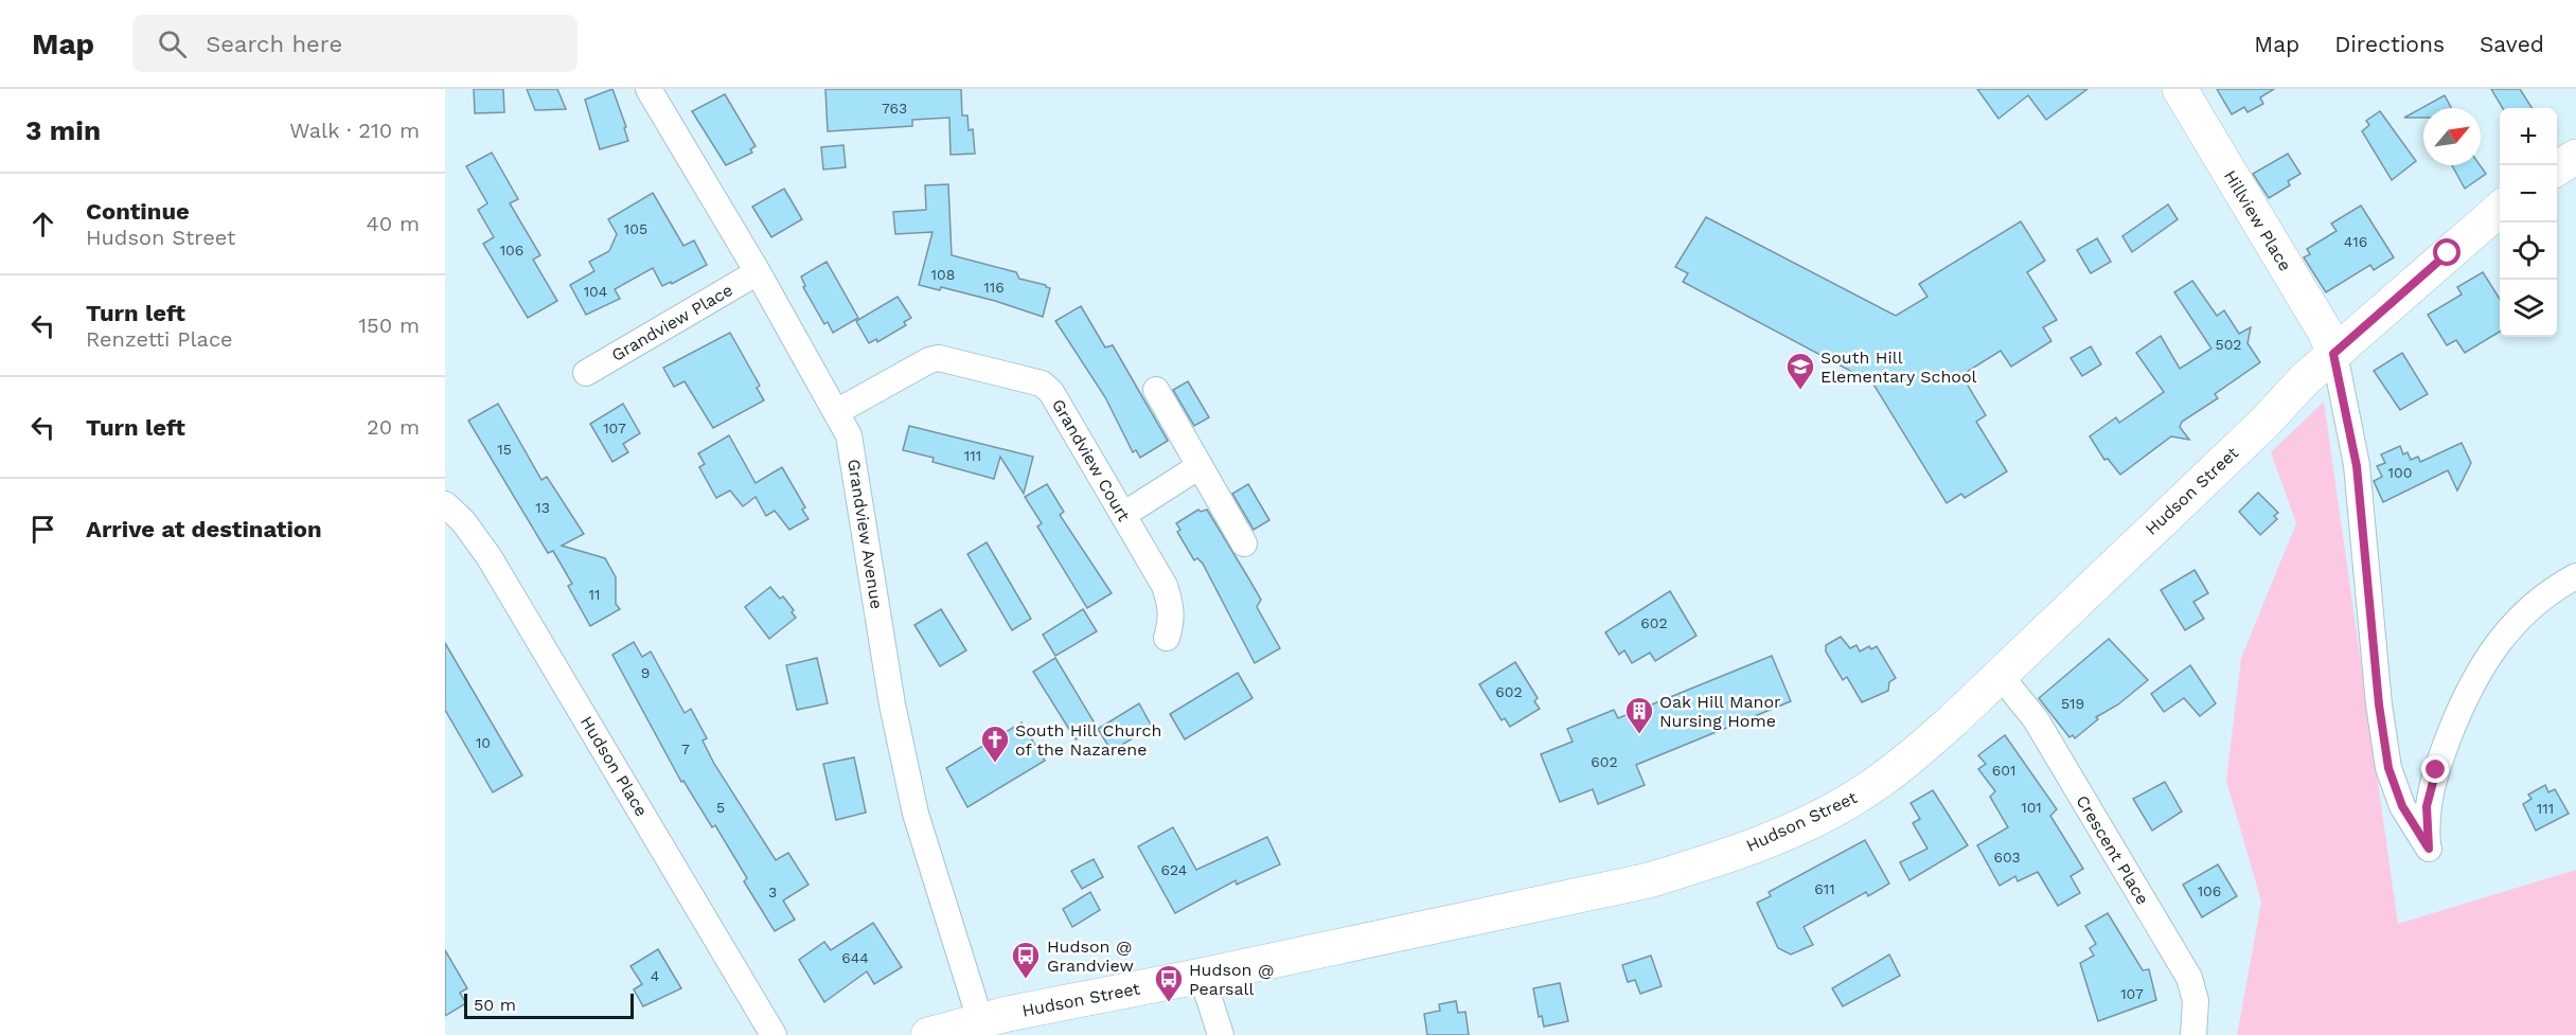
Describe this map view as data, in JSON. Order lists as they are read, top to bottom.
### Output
{
  "streets": {
    "street": [
      "Hillview Place",
      "Grandview Place",
      "Grandview Court",
      "Hudson Street",
      "Grandview Avenue",
      "Hudson Place",
      "Crescent Place"
    ]
  },
  "crossings": [
    ["Hillview Place", "Hudson Street"],
    ["Grandview Place", "Grandview Avenue"],
    ["Grandview Court", "Grandview Avenue"],
    ["Hudson Street", "Grandview Avenue"],
    ["Hudson Street", "Crescent Place"]
  ],
  "places": {
    "school or university": ["South Hill Elementary School"],
    "building": ["Oak Hill Manor Nursing Home"],
    "church": ["South Hill Church of the Nazarene"],
    "bus stop": ["Hudson @ Grandview", "Hudson @ Pearsall"]
  },
  "house_numbers": [
    "763",
    "105",
    "416",
    "106",
    "108",
    "116",
    "104",
    "502",
    "107",
    "15",
    "111",
    "100",
    "13",
    "11",
    "602",
    "9",
    "602",
    "519",
    "10",
    "7",
    "602",
    "601",
    "5",
    "101",
    "111",
    "603",
    "624",
    "611",
    "106",
    "3",
    "644",
    "4",
    "107"
  ],
  "scale_bar": "50 m",
  "north": "top right",
  "page": {
    "header": "Map",
    "search": "Search here",
    "nav": ["Map", "Directions", "Saved"],
    "heading": ["3 min", "Walk · 210 m"],
    "map_buttons": ["+", "−"],
    "list": [
      ["Continue", "Hudson Street", "40 m"],
      ["Turn left", "Renzetti Place", "150 m"],
      ["Turn left", "20 m"],
      "Arrive at destination"
    ],
    "scale": "50 m"
  }
}
